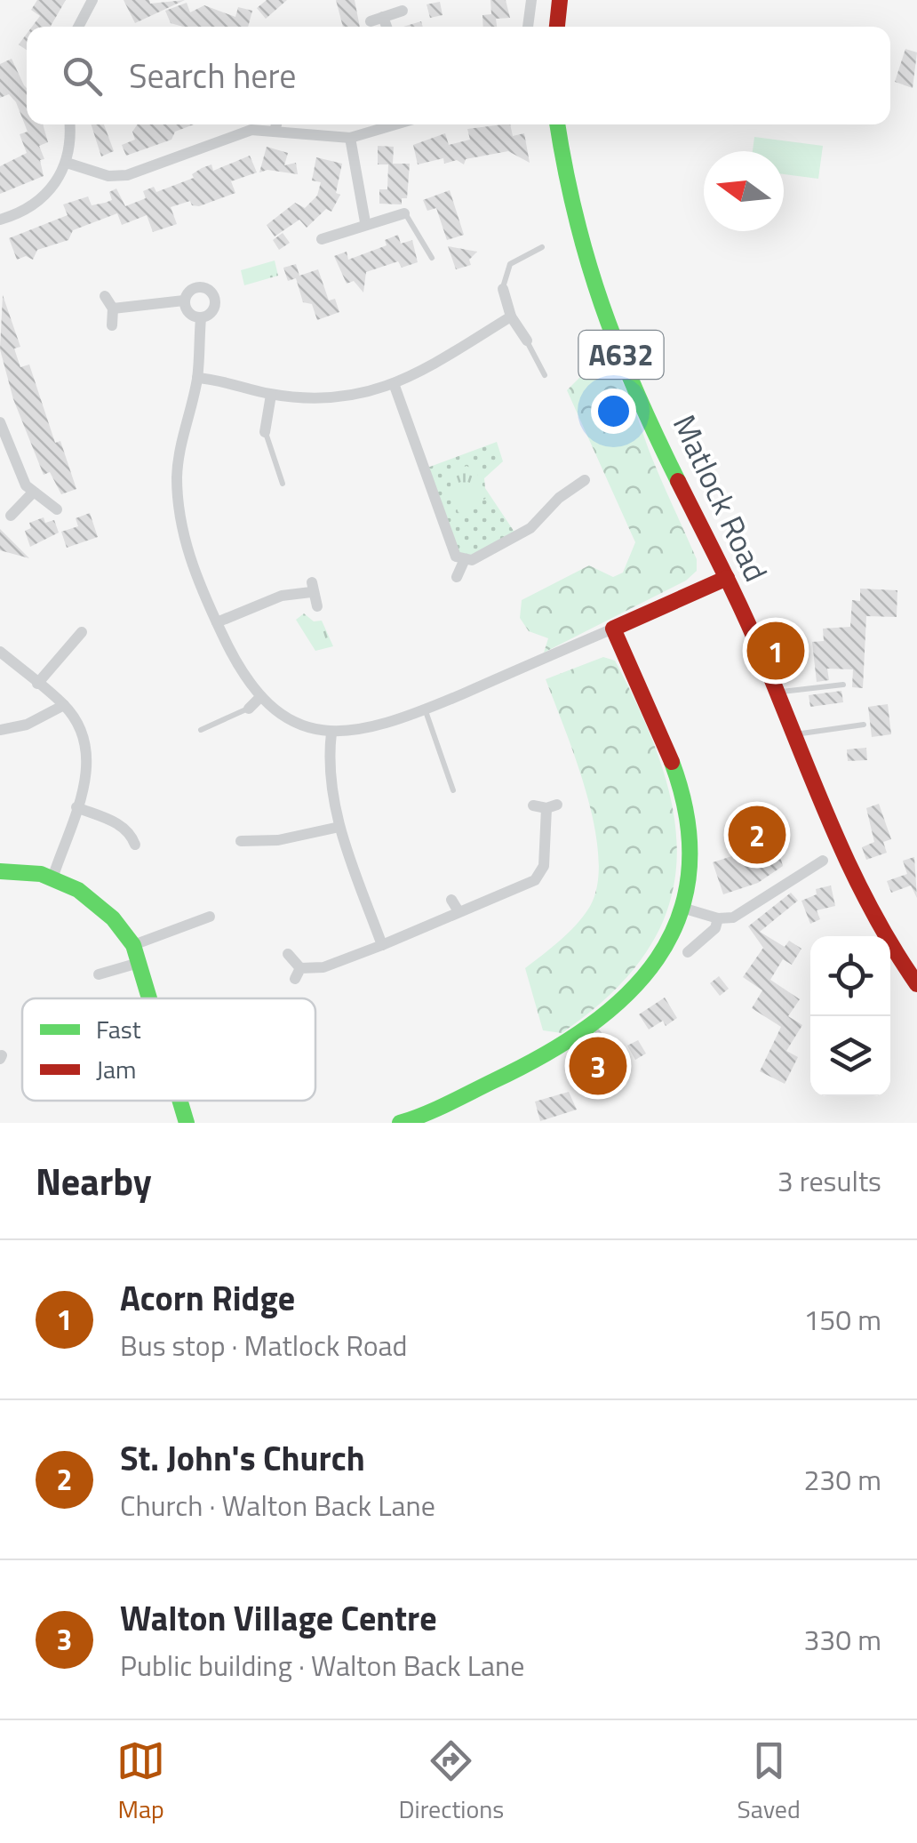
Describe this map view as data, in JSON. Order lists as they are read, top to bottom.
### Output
{
  "streets": {
    "street": ["A632", "Matlock Road"]
  },
  "legend": ["Fast", "Jam"],
  "north": "left",
  "page": {
    "search": "Search here",
    "pins": ["1", "2", "3"],
    "heading": ["Nearby", "3 results"],
    "list": [
      {
        "mark": "1",
        "name": "Acorn Ridge",
        "note": "Bus stop · Matlock Road",
        "value": "150 m"
      },
      {
        "mark": "2",
        "name": "St. John's Church",
        "note": "Church · Walton Back Lane",
        "value": "230 m"
      },
      {
        "mark": "3",
        "name": "Walton Village Centre",
        "note": "Public building · Walton Back Lane",
        "value": "330 m"
      }
    ],
    "nav": ["Map", "Directions", "Saved"]
  }
}
